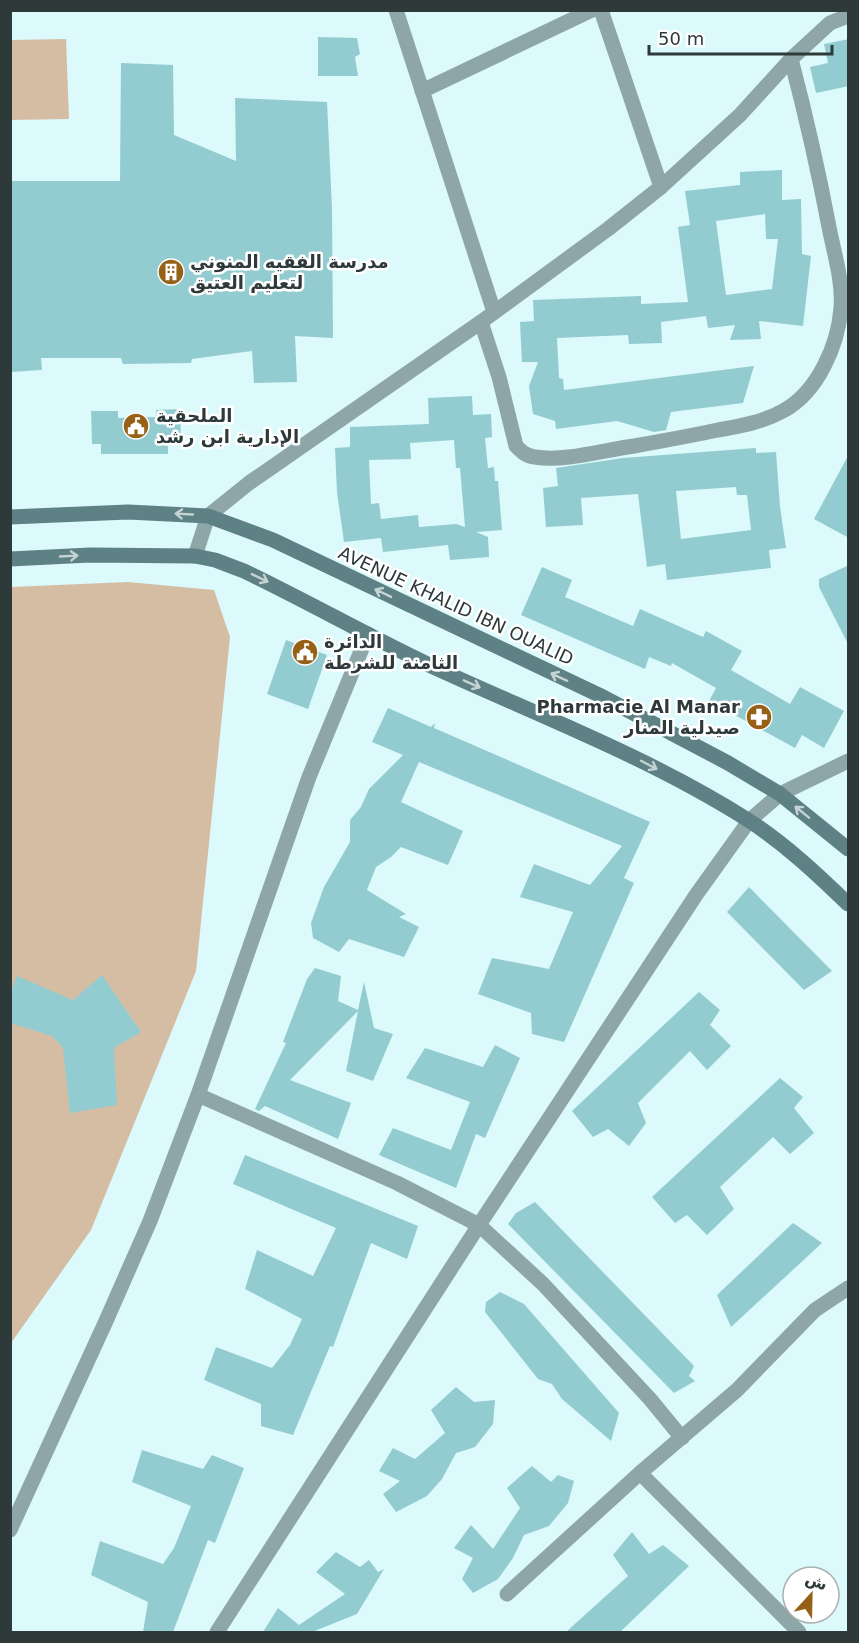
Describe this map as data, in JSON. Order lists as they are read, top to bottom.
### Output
{
  "streets": {
    "main road": ["AVENUE KHALID IBN OUALID"]
  },
  "places": {
    "building": ["مدرسة الفقيه المنوني لتعليم العتيق"],
    "public building": ["الملحقية الإدارية ابن رشد", "الدائرة الثامنة للشرطة"],
    "pharmacy": ["Pharmacie Al Manar صيدلية المنار"]
  },
  "scale_bar": "50 m",
  "north": "top"
}
